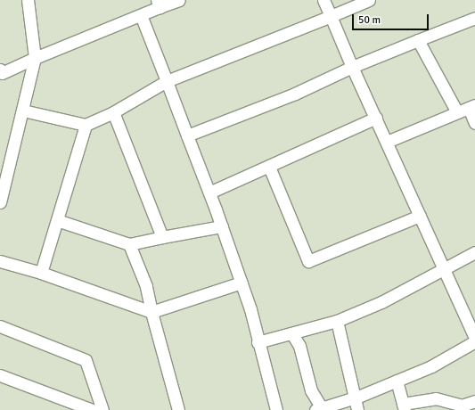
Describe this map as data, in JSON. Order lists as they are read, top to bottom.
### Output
{
  "scale_bar": "50 m"
}
